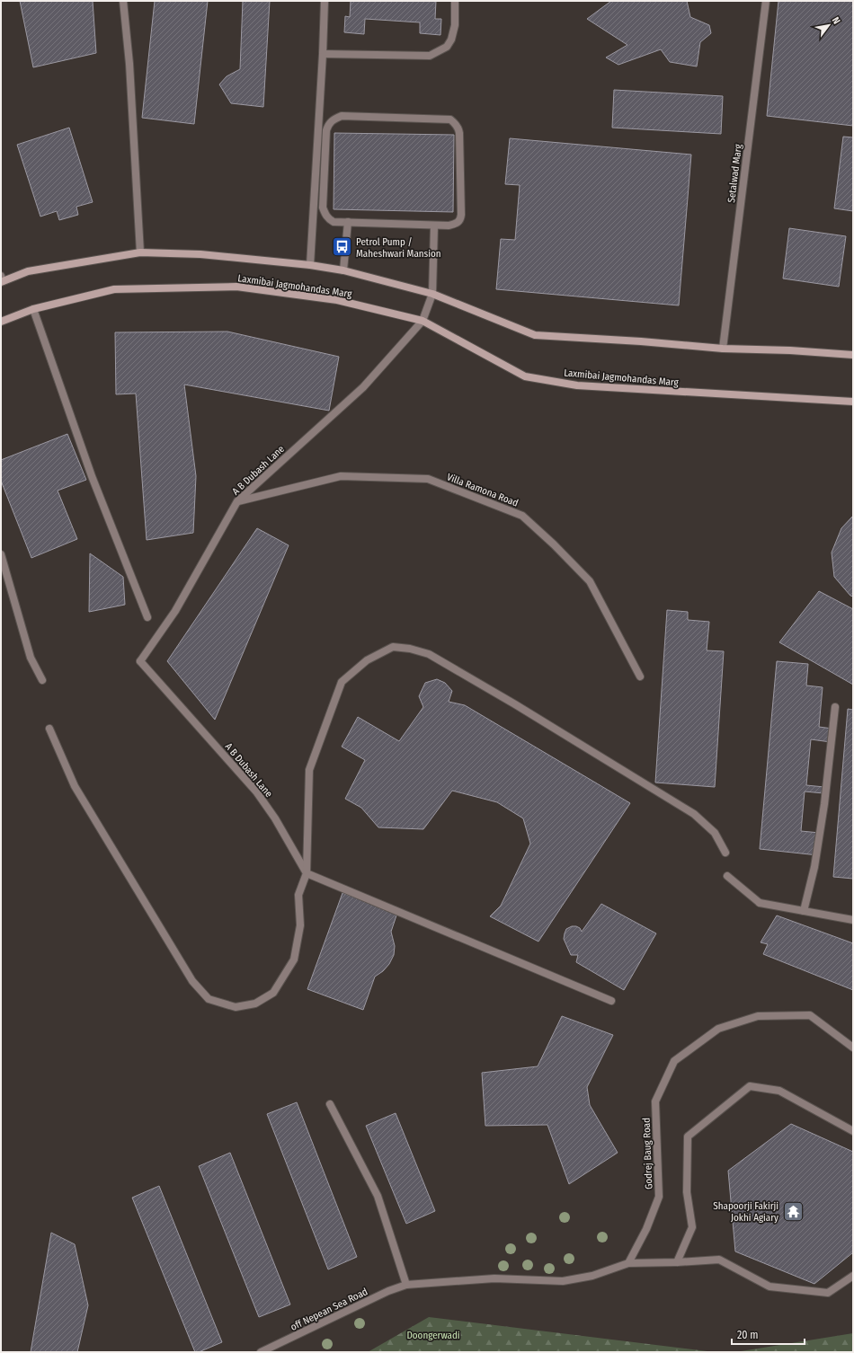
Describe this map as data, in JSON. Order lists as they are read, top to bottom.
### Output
{
  "streets": {
    "main road": ["Laxmibai Jagmohandas Marg"],
    "street": [
      "Setalwad Marg",
      "A B Dubash Lane",
      "Villa Ramona Road",
      "Godrej Baug Road",
      "off Nepean Sea Road"
    ]
  },
  "crossings": [
    ["Setalwad Marg", "Laxmibai Jagmohandas Marg"],
    ["Laxmibai Jagmohandas Marg", "A B Dubash Lane"],
    ["A B Dubash Lane", "Villa Ramona Road"]
  ],
  "parks": ["Doongerwadi"],
  "places": {
    "bus stop": ["Petrol Pump / Maheshwari Mansion"],
    "temple": ["Shapoorji Fakirji Jokhi Agiary"]
  },
  "scale_bar": "20 m",
  "north": "top right"
}
